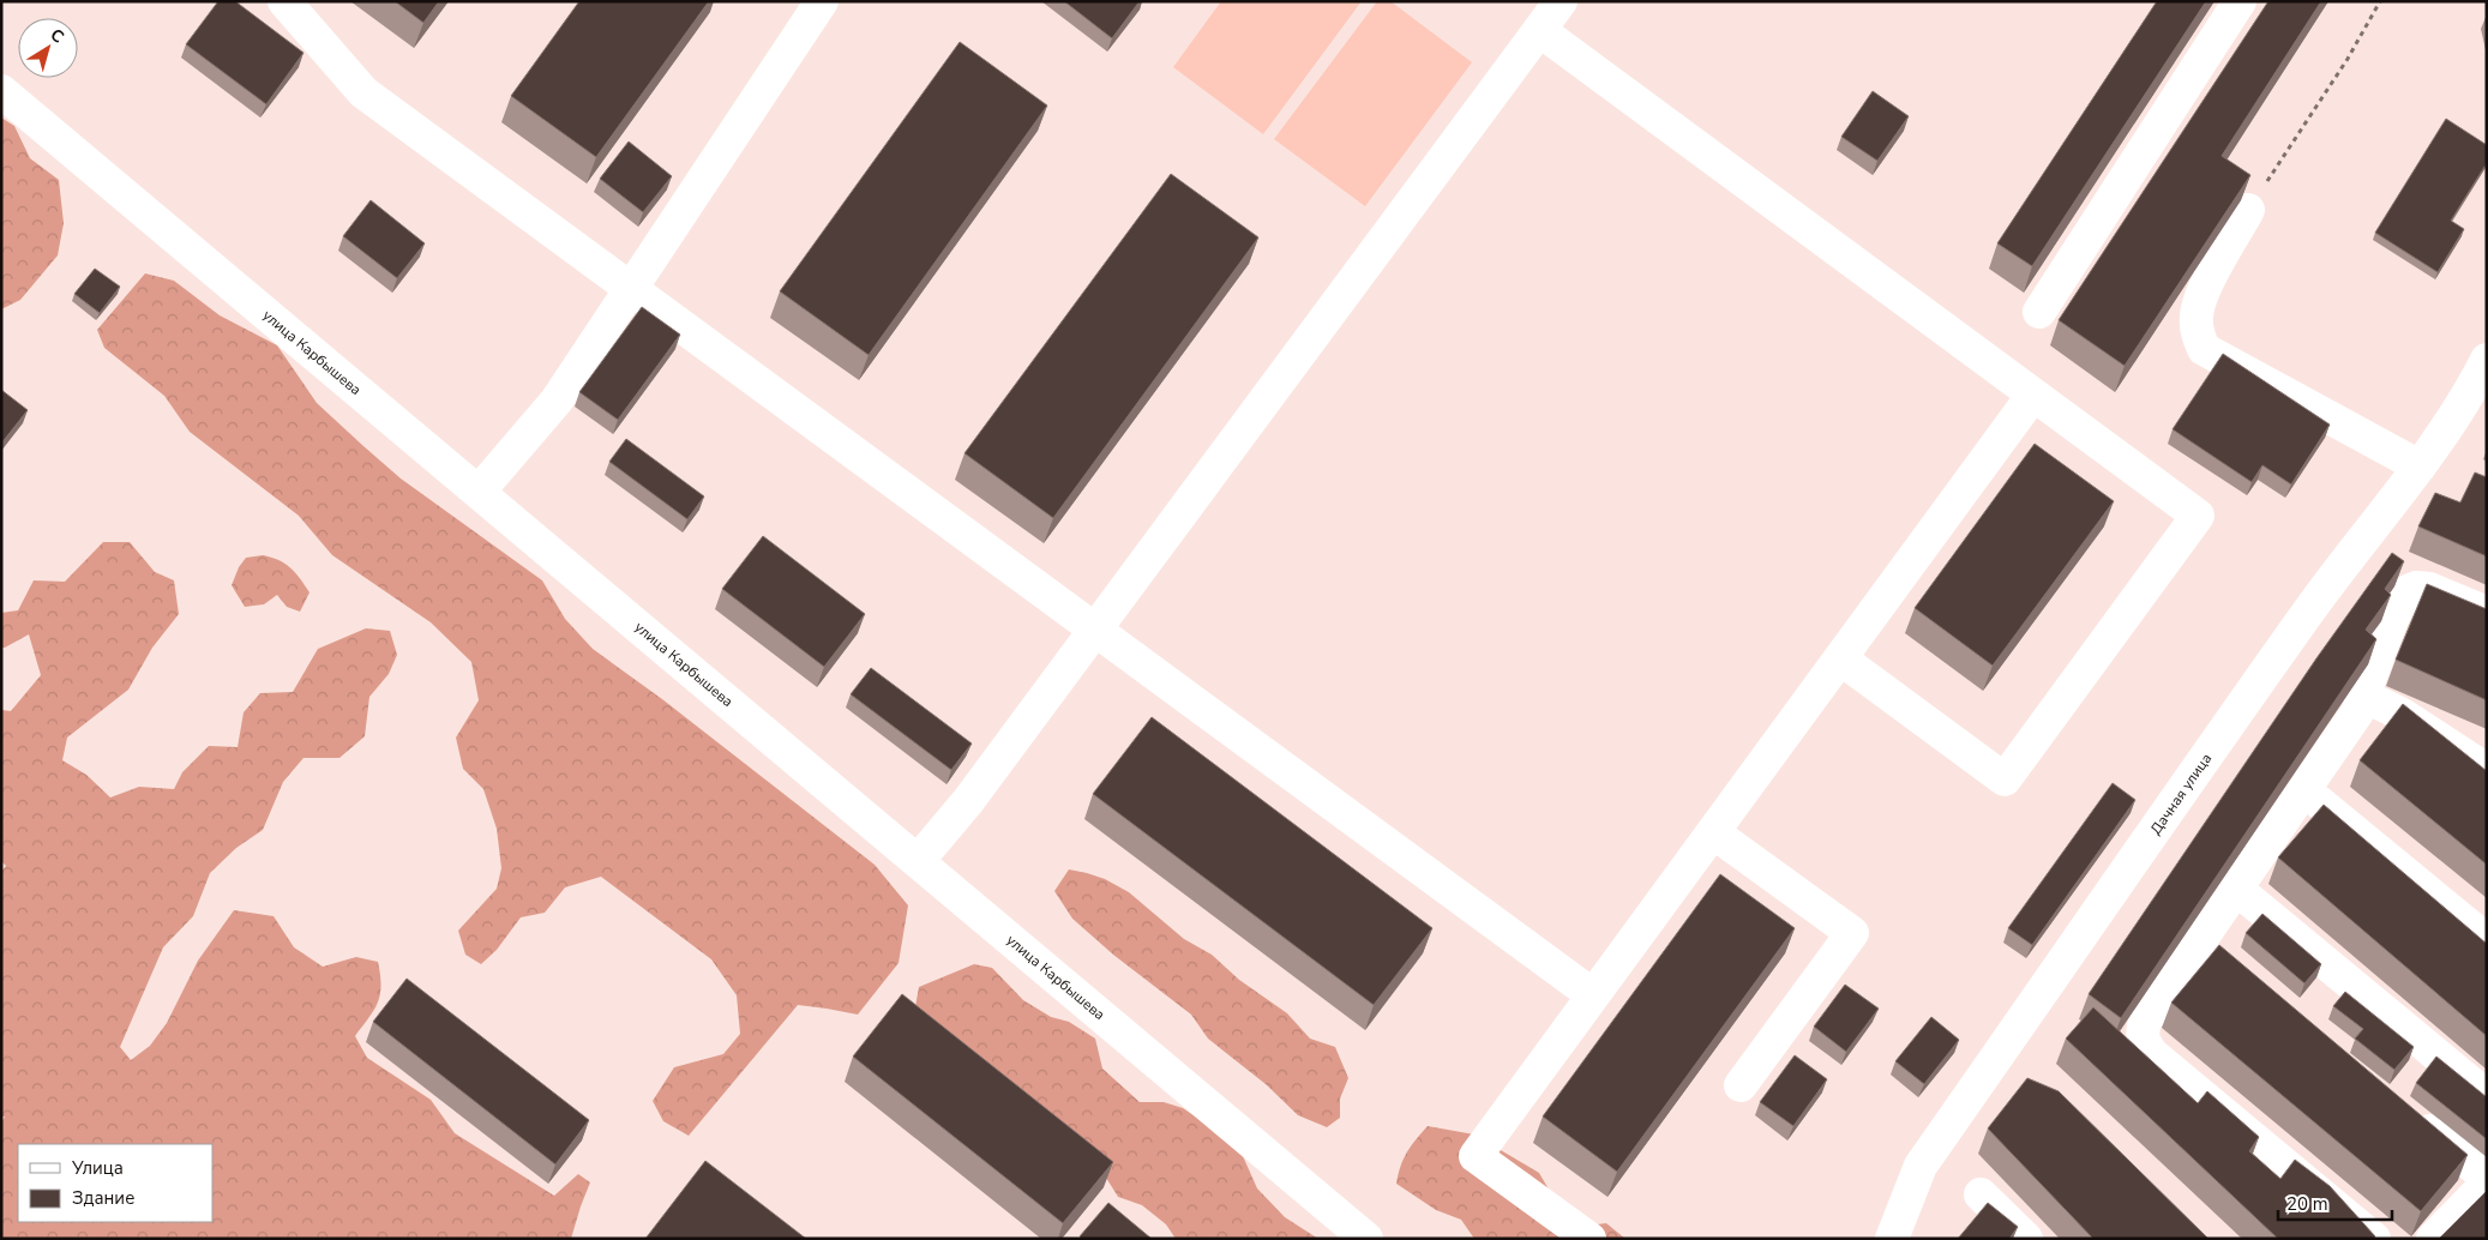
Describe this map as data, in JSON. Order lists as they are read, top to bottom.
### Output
{
  "streets": {
    "street": ["улица Карбышева", "Дачная улица"]
  },
  "legend": ["Улица", "Здание"],
  "scale_bar": "20 m",
  "north": "top right"
}
